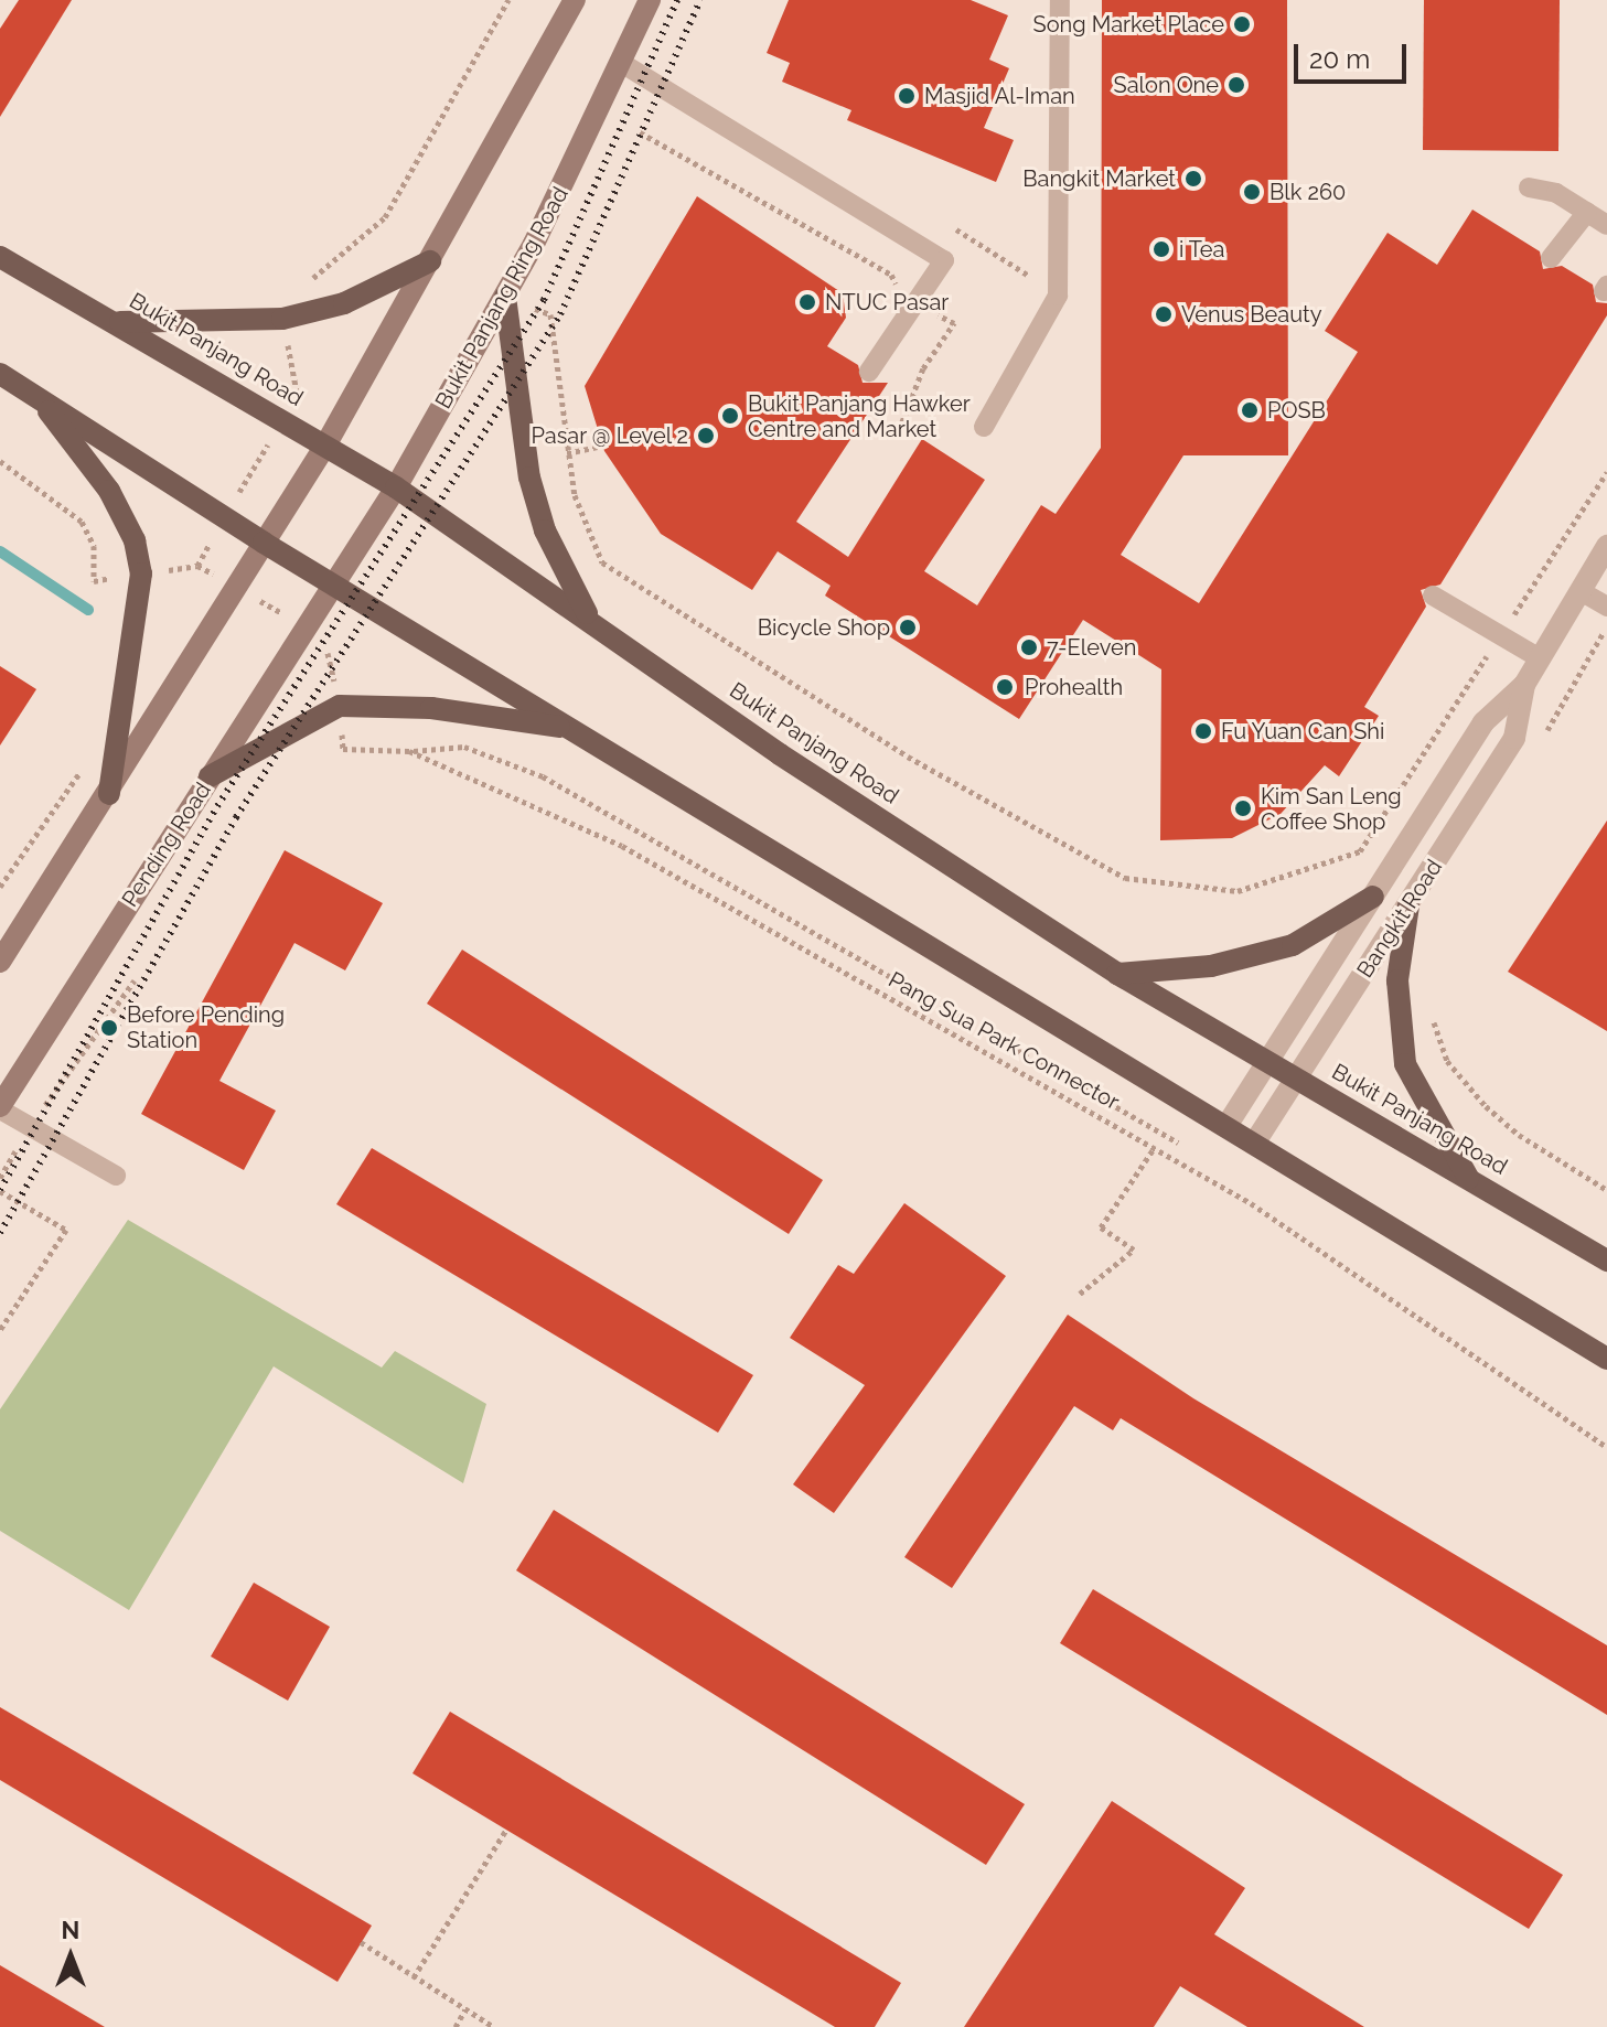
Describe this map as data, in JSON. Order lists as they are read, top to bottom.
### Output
{
  "streets": {
    "main road": ["Bukit Panjang Ring Road", "Bukit Panjang Road", "Pending Road"],
    "street": ["Bangkit Road"],
    "path": ["Pang Sua Park Connector"]
  },
  "crossings": [
    ["Bukit Panjang Ring Road", "Bukit Panjang Road"],
    ["Bukit Panjang Ring Road", "Pending Road"],
    ["Bukit Panjang Road", "Bangkit Road"]
  ],
  "places": [
    "Song Market Place",
    "Salon One",
    "Masjid Al-Iman",
    "Bangkit Market",
    "Blk 260",
    "i Tea",
    "NTUC Pasar",
    "Venus Beauty",
    "POSB",
    "Bukit Panjang Hawker Centre and Market",
    "Pasar @ Level 2",
    "Bicycle Shop",
    "7-Eleven",
    "Prohealth",
    "Fu Yuan Can Shi",
    "Kim San Leng Coffee Shop",
    "Before Pending Station"
  ],
  "scale_bar": "20 m",
  "north": "top"
}
